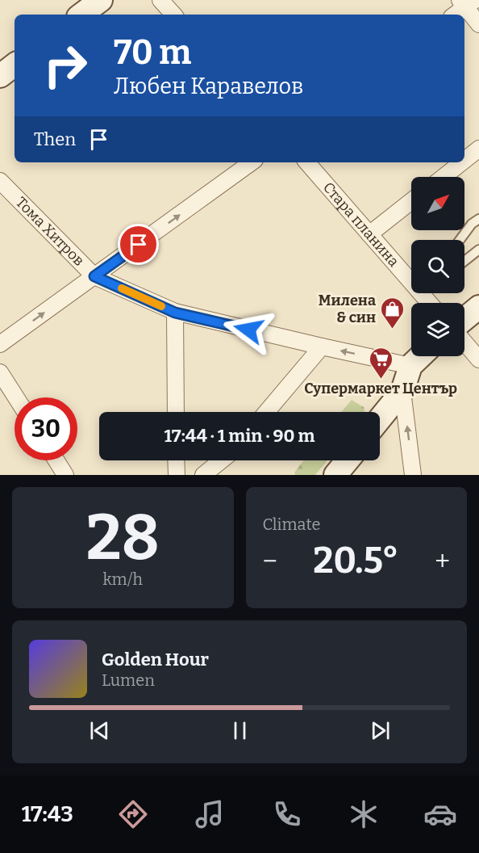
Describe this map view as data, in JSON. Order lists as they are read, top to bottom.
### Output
{
  "streets": {
    "street": ["Стара планина", "Тома Хитров"]
  },
  "places": {
    "shop": ["Милена & син"],
    "supermarket": ["Супермаркет Център"]
  },
  "north": "top right",
  "page": {
    "turn": ["70 m", "Любен Каравелов"],
    "then": "Then",
    "limit": "30",
    "trip": "17:44 · 1 min · 90 m",
    "tile": [
      ["28", "km/h"],
      "Climate"
    ],
    "heat": ["−", "20.5°", "+"],
    "song": ["Golden Hour", "Lumen"],
    "tabs": "17:43"
  }
}
